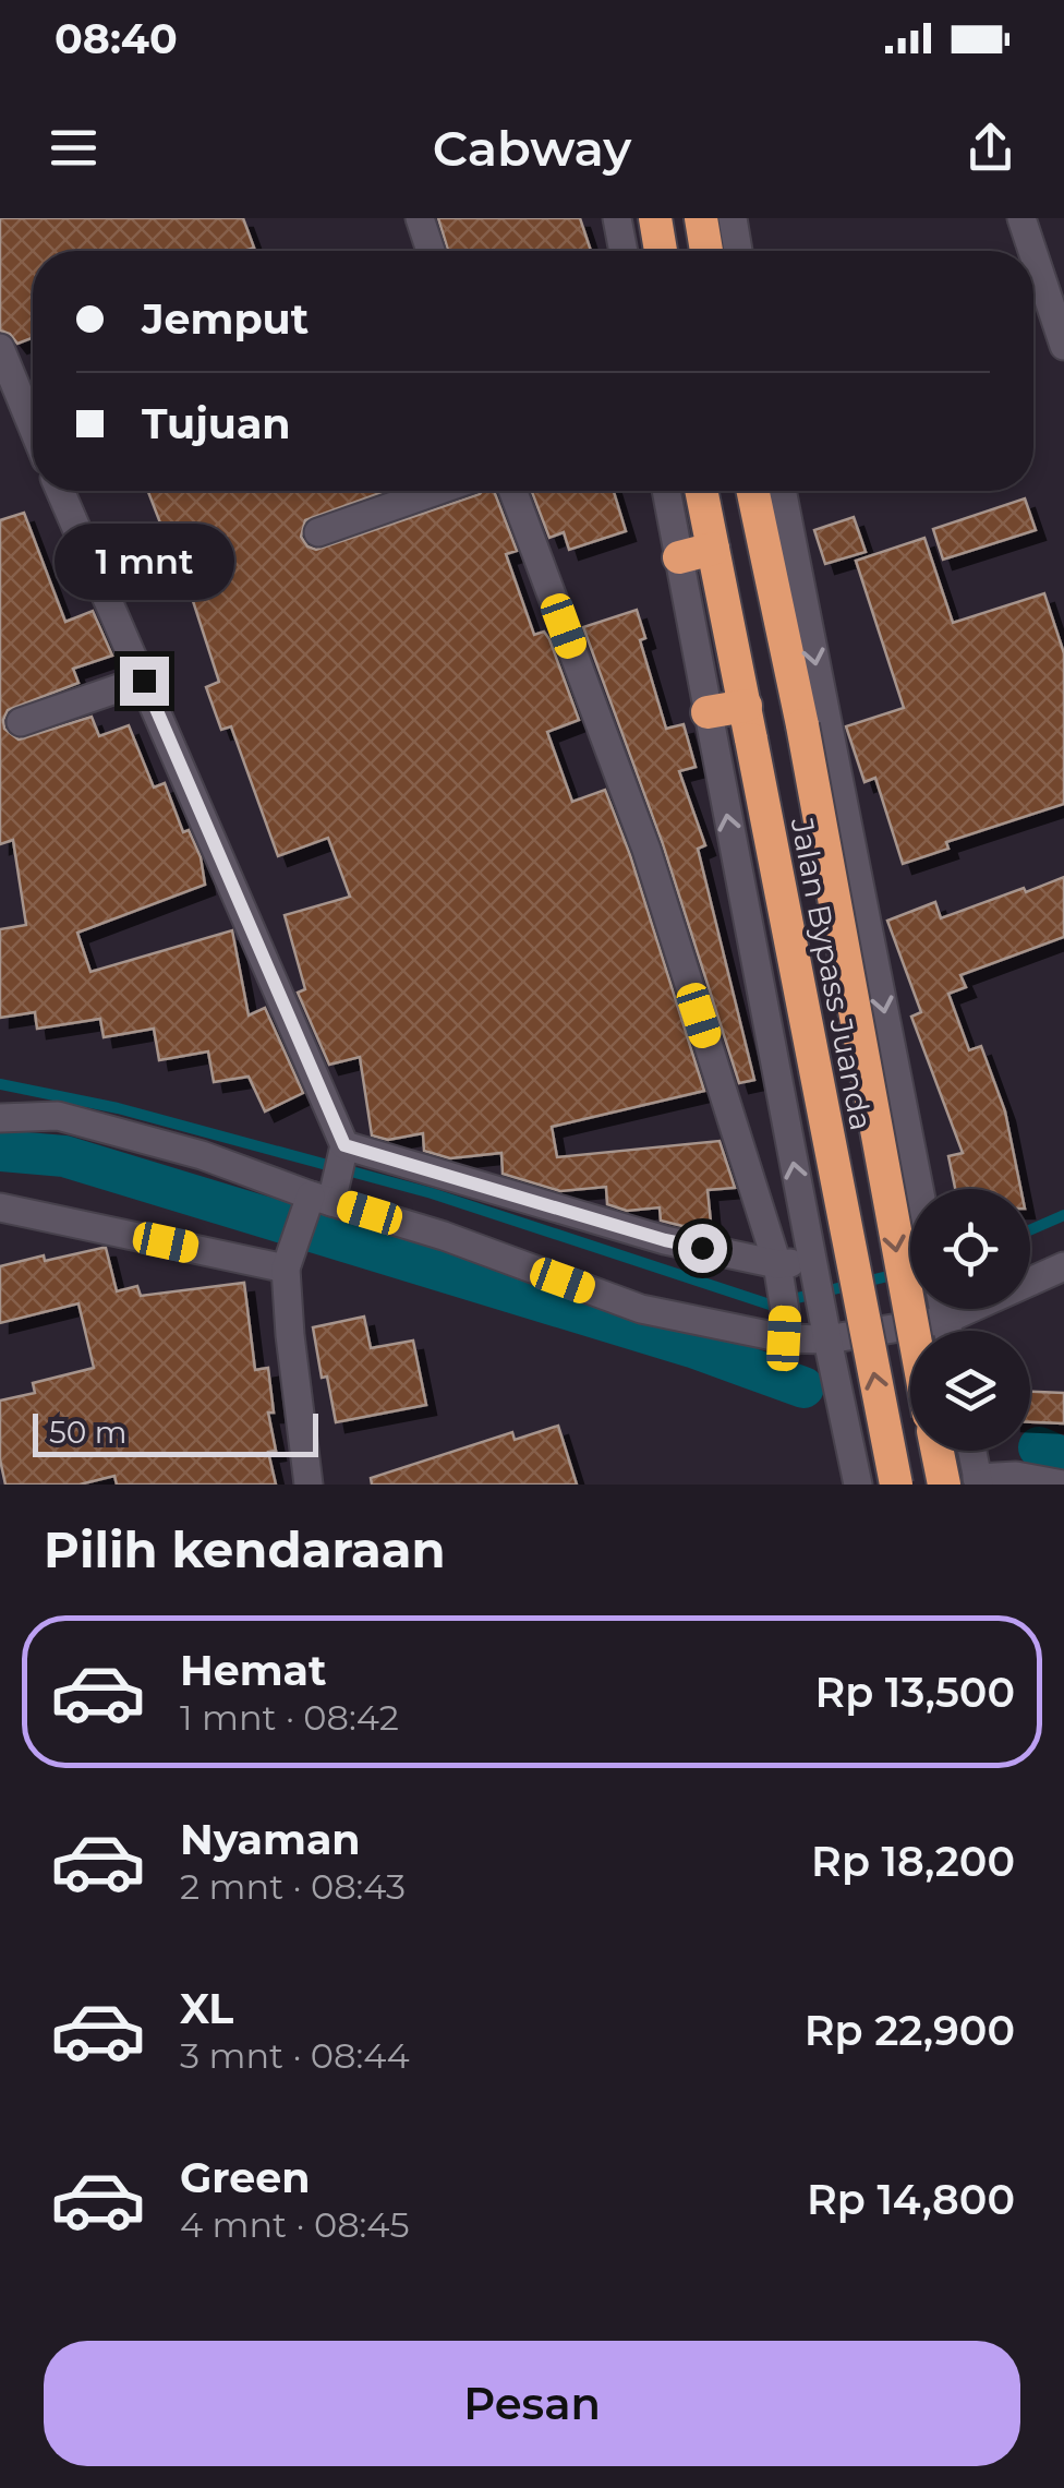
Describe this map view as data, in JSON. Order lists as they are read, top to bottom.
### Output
{
  "streets": {
    "highway": ["Jalan Bypass Juanda"]
  },
  "scale_bar": "50 m",
  "page": {
    "status": "08:40",
    "header": "Cabway",
    "banner": ["Jemput", "Tujuan"],
    "bubble": "1 mnt",
    "scale": "50 m",
    "heading": "Pilih kendaraan",
    "list": [
      {
        "name": "Hemat",
        "note": "1 mnt · 08:42",
        "value": "Rp 13,500"
      },
      {
        "name": "Nyaman",
        "note": "2 mnt · 08:43",
        "value": "Rp 18,200"
      },
      {
        "name": "XL",
        "note": "3 mnt · 08:44",
        "value": "Rp 22,900"
      },
      {
        "name": "Green",
        "note": "4 mnt · 08:45",
        "value": "Rp 14,800"
      }
    ],
    "buttons": "Pesan"
  }
}
